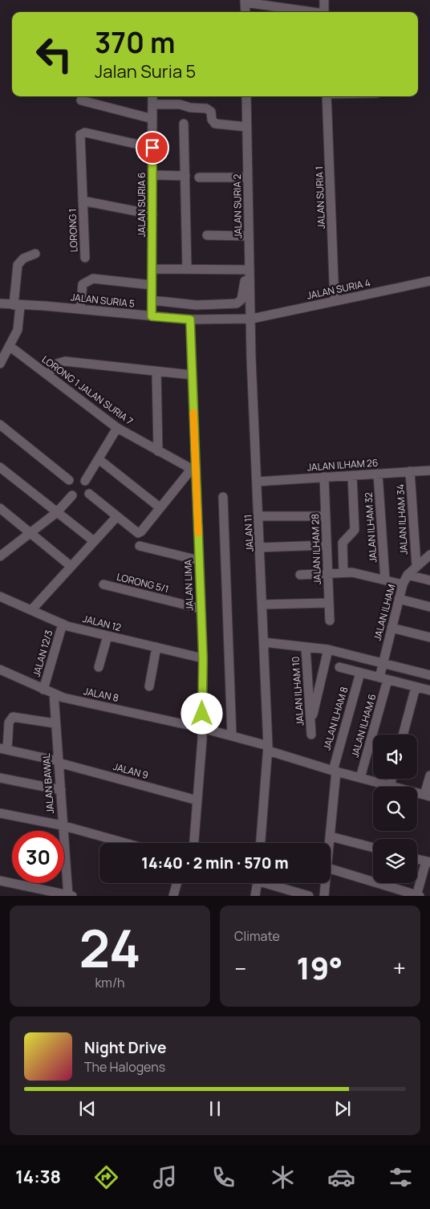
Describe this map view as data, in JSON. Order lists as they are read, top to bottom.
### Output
{
  "streets": {
    "street": [
      "JALAN SURIA 1",
      "JALAN SURIA 6",
      "JALAN SURIA 2",
      "LORONG 1",
      "JALAN SURIA 4",
      "JALAN SURIA 5",
      "LORONG 1 JALAN SURIA 7",
      "JALAN ILHAM 26",
      "JALAN ILHAM 34",
      "JALAN ILHAM 32",
      "JALAN 11",
      "JALAN ILHAM 28",
      "LORONG 5/1",
      "JALAN LIMA",
      "JALAN ILHAM",
      "JALAN 12",
      "JALAN 12/3",
      "JALAN ILHAM 10",
      "JALAN 8",
      "JALAN ILHAM 8",
      "JALAN ILHAM 6",
      "JALAN 9",
      "JALAN BAWAL"
    ]
  },
  "crossings": [
    ["JALAN SURIA 1", "JALAN SURIA 4"],
    ["JALAN SURIA 6", "LORONG 1"],
    ["JALAN SURIA 6", "JALAN SURIA 5"],
    ["JALAN SURIA 2", "JALAN SURIA 4"],
    ["JALAN SURIA 2", "JALAN SURIA 5"],
    ["JALAN SURIA 2", "JALAN 11"],
    ["JALAN SURIA 4", "JALAN SURIA 5"],
    ["JALAN SURIA 4", "JALAN 11"],
    ["JALAN SURIA 5", "JALAN 11"],
    ["JALAN SURIA 5", "JALAN LIMA"],
    ["LORONG 1 JALAN SURIA 7", "JALAN LIMA"],
    ["JALAN ILHAM 26", "JALAN ILHAM 34"],
    ["JALAN ILHAM 26", "JALAN ILHAM 32"],
    ["JALAN ILHAM 26", "JALAN 11"],
    ["JALAN ILHAM 26", "JALAN ILHAM 28"],
    ["JALAN ILHAM 34", "JALAN ILHAM"],
    ["JALAN 11", "JALAN 8"],
    ["LORONG 5/1", "JALAN LIMA"],
    ["JALAN LIMA", "JALAN 12"],
    ["JALAN LIMA", "JALAN 8"],
    ["JALAN LIMA", "JALAN 9"],
    ["JALAN ILHAM", "JALAN ILHAM 6"],
    ["JALAN 12", "JALAN 12/3"],
    ["JALAN 12/3", "JALAN 8"],
    ["JALAN 8", "JALAN ILHAM 8"],
    ["JALAN 8", "JALAN ILHAM 6"],
    ["JALAN 8", "JALAN BAWAL"],
    ["JALAN 9", "JALAN BAWAL"]
  ],
  "page": {
    "turn": ["370 m", "Jalan Suria 5"],
    "limit": "30",
    "trip": "14:40 · 2 min · 570 m",
    "tile": [
      ["24", "km/h"],
      "Climate"
    ],
    "heat": ["−", "19°", "+"],
    "song": ["Night Drive", "The Halogens"],
    "tabs": "14:38"
  }
}
